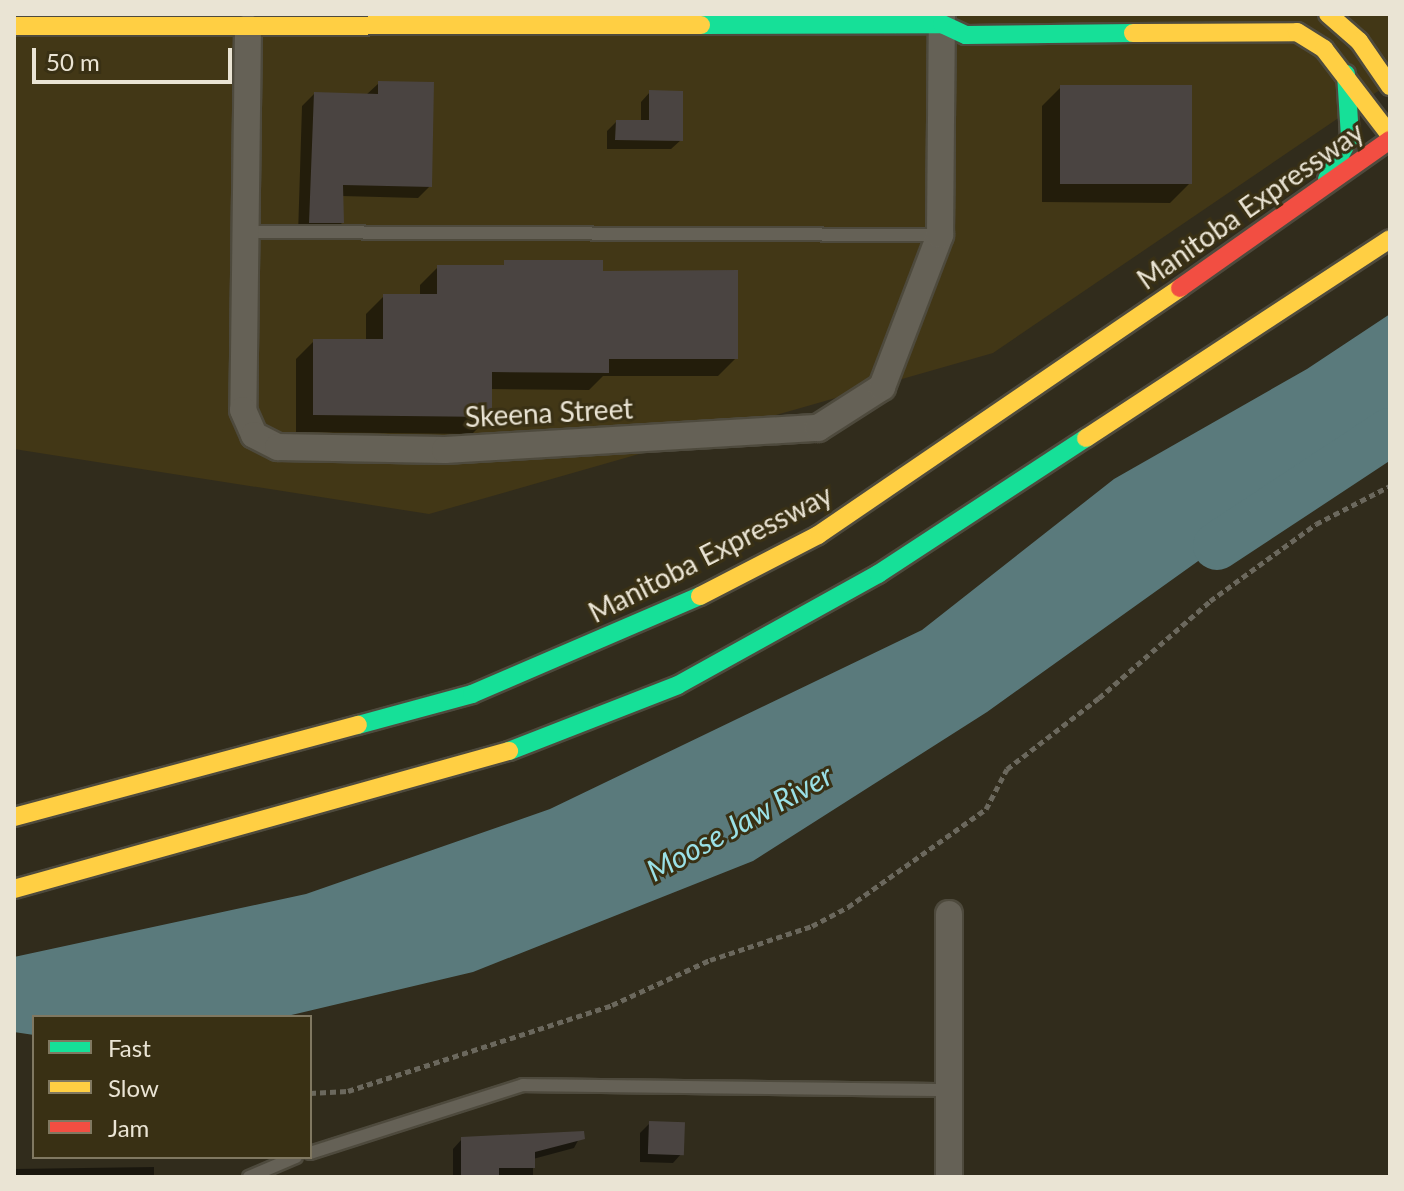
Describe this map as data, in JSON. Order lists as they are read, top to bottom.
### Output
{
  "streets": {
    "main road": ["Manitoba Expressway"],
    "street": ["Skeena Street"]
  },
  "water": ["Moose Jaw River"],
  "legend": ["Fast", "Slow", "Jam"],
  "scale_bar": "50 m"
}
